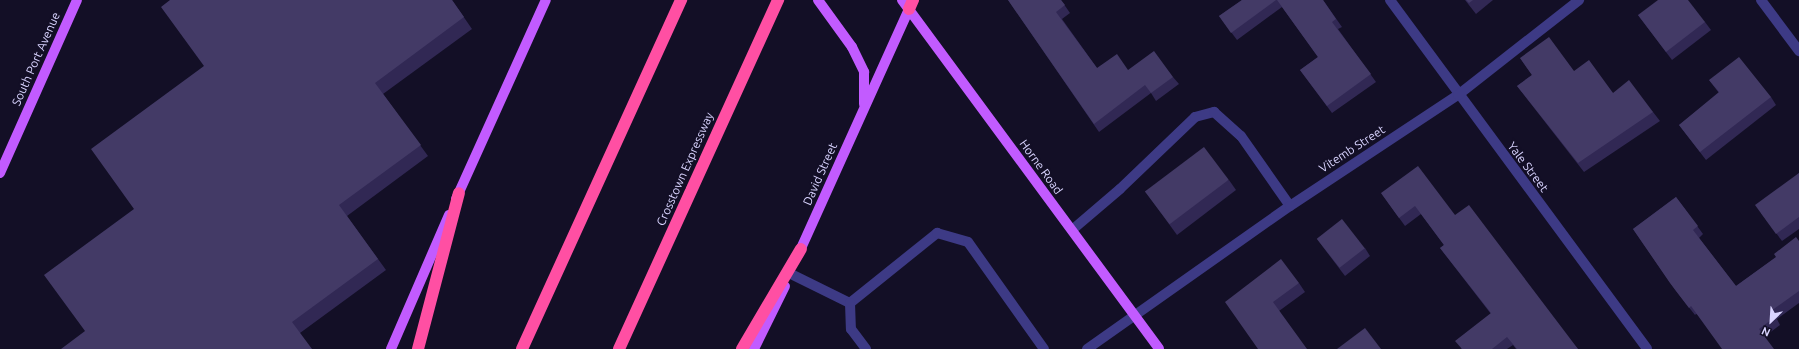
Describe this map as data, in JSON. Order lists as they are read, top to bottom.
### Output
{
  "streets": {
    "highway": ["Crosstown Expressway"],
    "main road": ["South Port Avenue", "Horne Road", "David Street"],
    "street": ["Vitemb Street", "Yale Street"]
  },
  "crossings": [
    ["Vitemb Street", "Horne Road"],
    ["Vitemb Street", "Yale Street"],
    ["Horne Road", "David Street"]
  ],
  "north": "bottom left"
}
